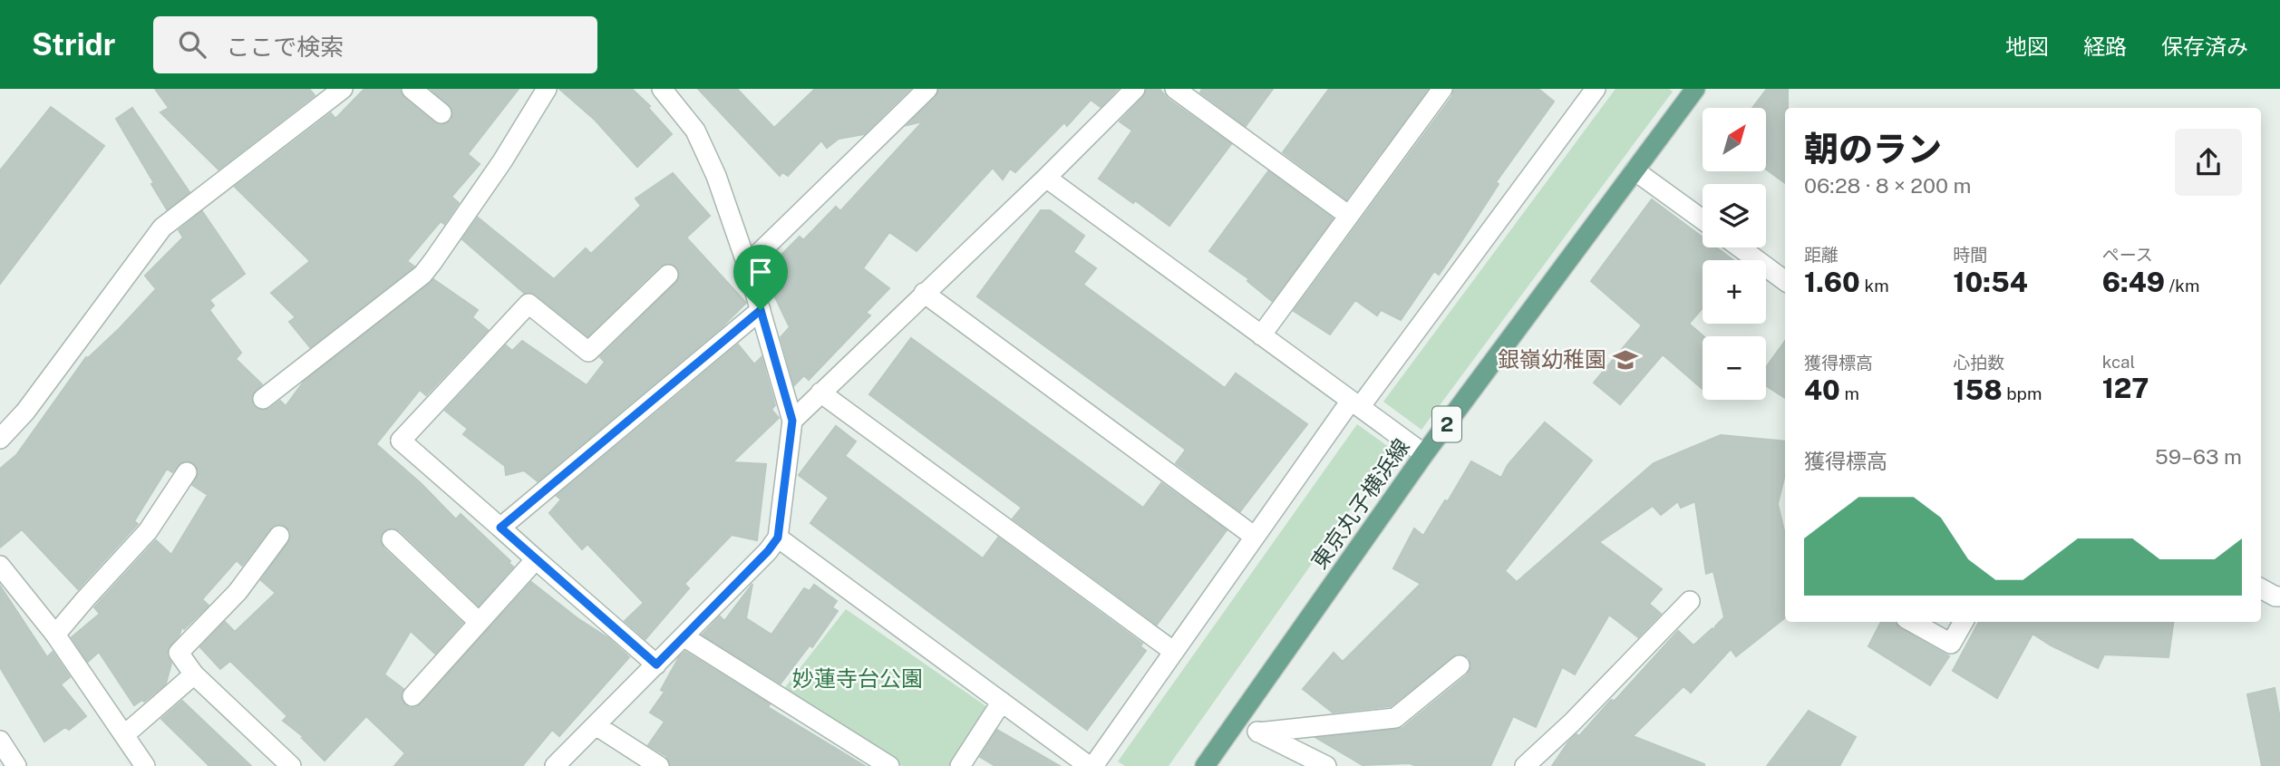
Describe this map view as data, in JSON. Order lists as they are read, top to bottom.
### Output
{
  "streets": {
    "main road": ["2", "東京丸子横浜線"]
  },
  "parks": ["妙蓮寺台公園"],
  "places": {
    "school or university": ["銀嶺幼稚園"]
  },
  "north": "top right",
  "page": {
    "header": "Stridr",
    "search": "ここで検索",
    "nav": ["地図", "経路", "保存済み"],
    "map_buttons": ["+", "−"],
    "heading": ["朝のラン", "06:28 · 8 × 200 m"],
    "stats": [
      ["距離", "1.60 km"],
      ["時間", "10:54"],
      ["ペース", "6:49 /km"],
      ["獲得標高", "40 m"],
      ["心拍数", "158 bpm"],
      ["kcal", "127"]
    ],
    "chart": ["獲得標高", "59–63 m"]
  }
}
